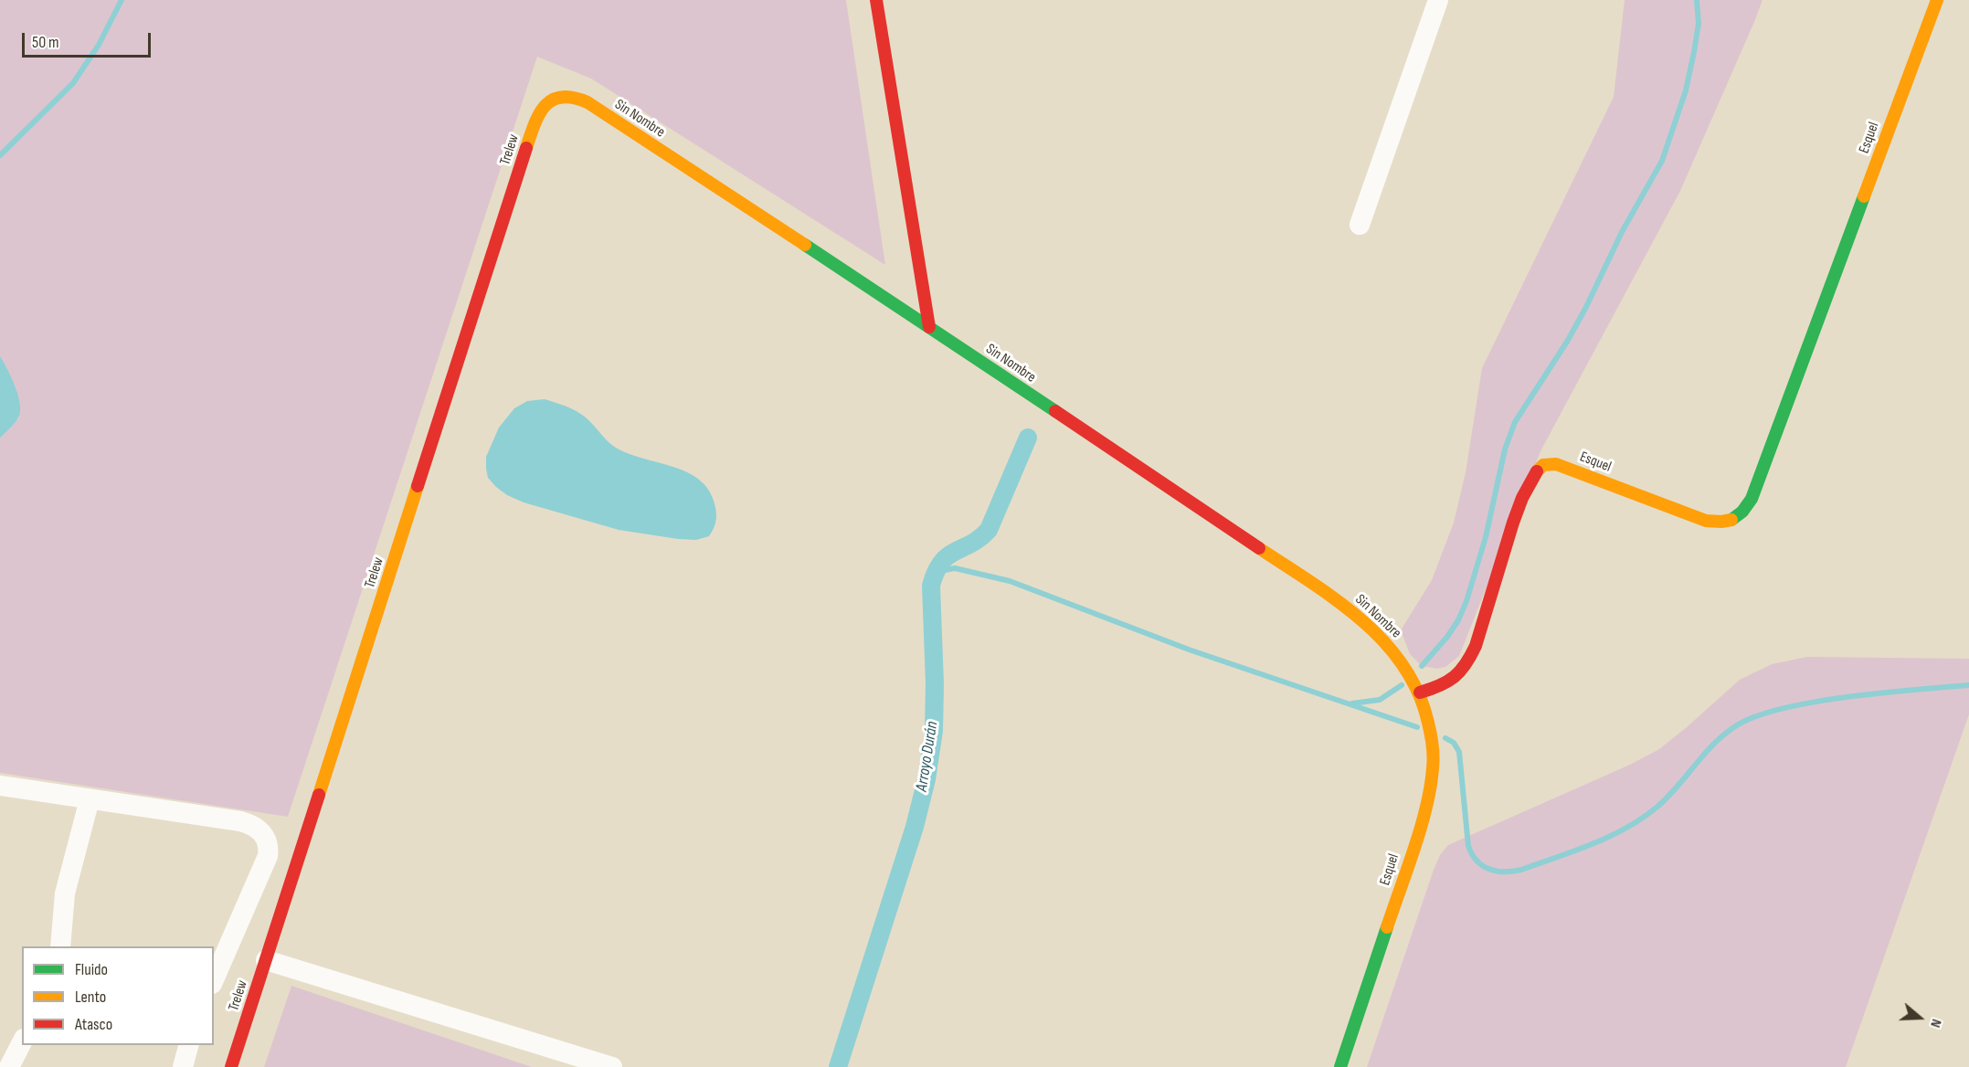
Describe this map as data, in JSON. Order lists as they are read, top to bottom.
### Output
{
  "streets": {
    "street": ["Sin Nombre", "Esquel", "Trelew"]
  },
  "crossings": [
    ["Sin Nombre", "Esquel"],
    ["Sin Nombre", "Trelew"]
  ],
  "water": ["Arroyo Durán"],
  "legend": ["Fluido", "Lento", "Atasco"],
  "scale_bar": "50 m",
  "north": "right"
}
